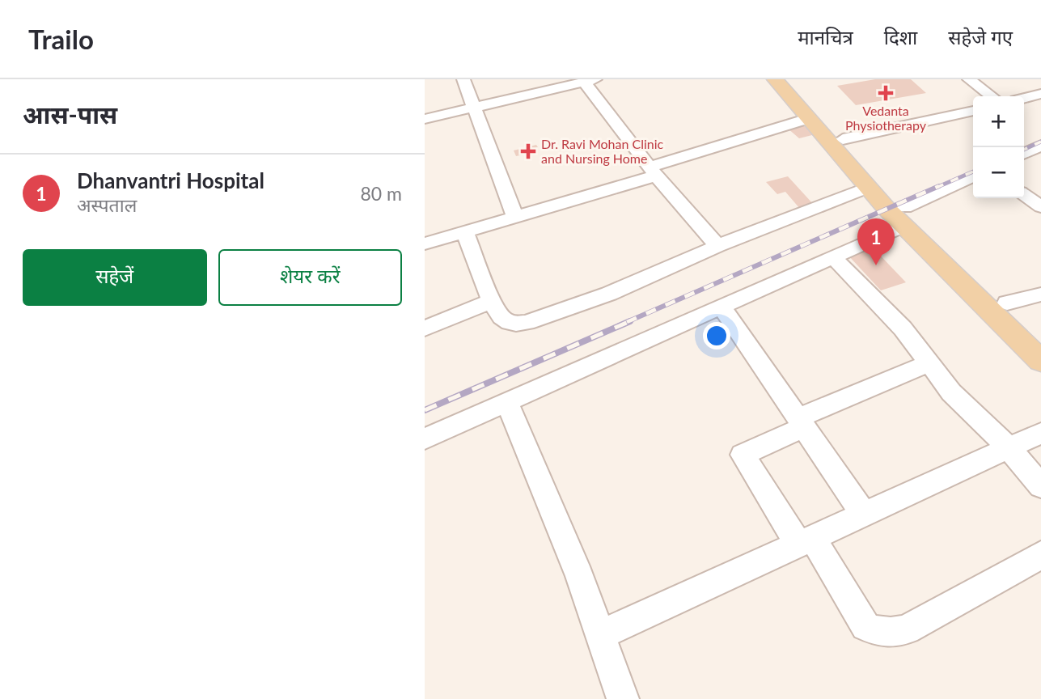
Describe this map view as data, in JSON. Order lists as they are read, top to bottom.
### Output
{
  "places": {
    "health": ["Vedanta Physiotherapy", "Dr. Ravi Mohan Clinic and Nursing Home"]
  },
  "page": {
    "header": "Trailo",
    "nav": ["मानचित्र", "दिशा", "सहेजे गए"],
    "heading": "आस-पास",
    "map_buttons": ["+", "−"],
    "list": [
      {
        "mark": "1",
        "name": "Dhanvantri Hospital",
        "note": "अस्पताल",
        "value": "80 m"
      }
    ],
    "pins": "1",
    "buttons": ["सहेजें", "शेयर करें"]
  }
}
